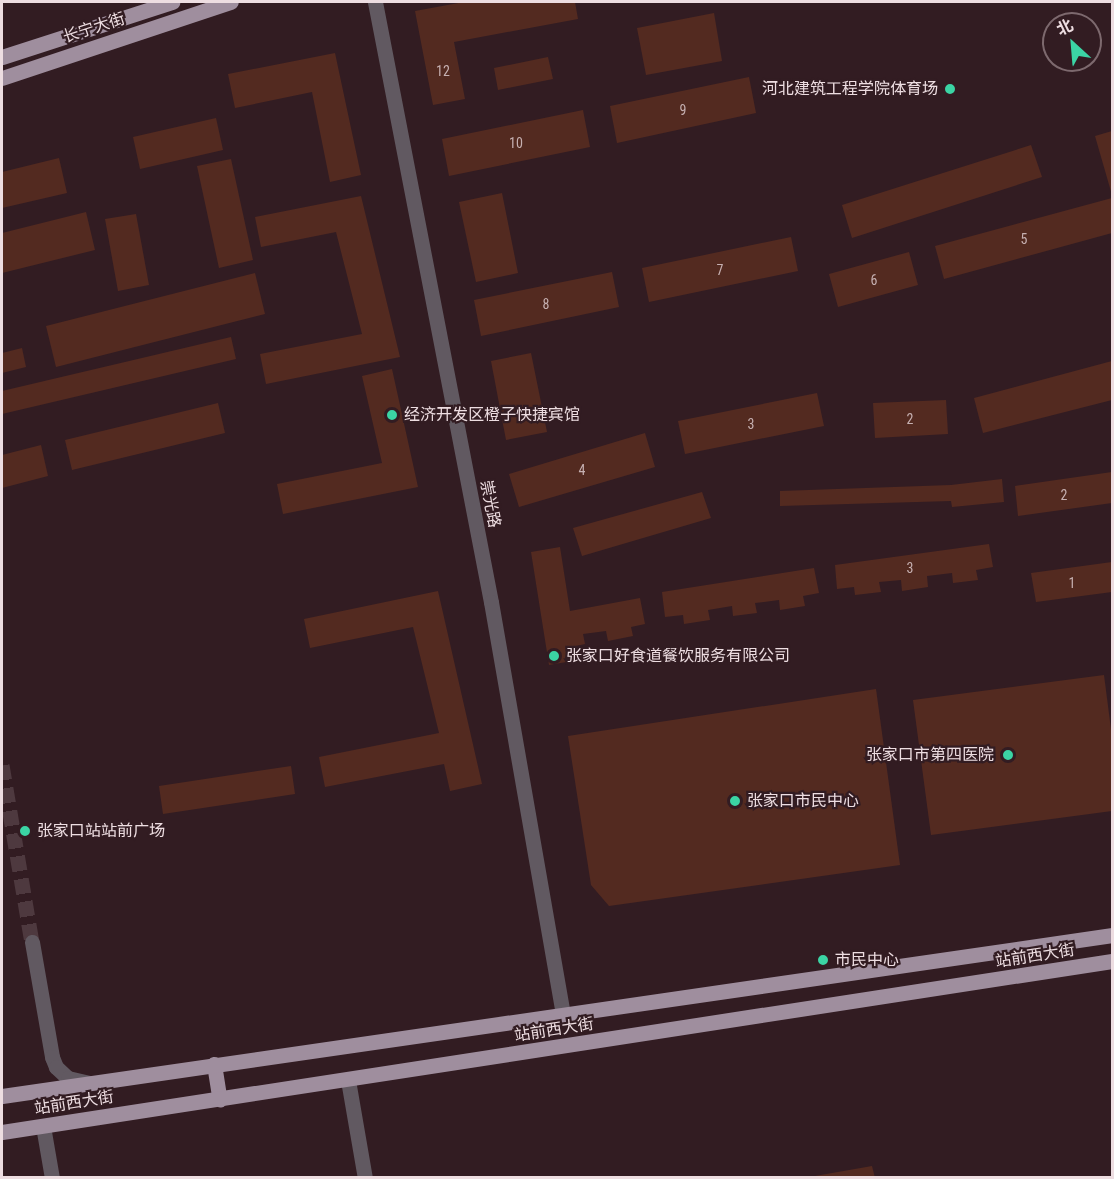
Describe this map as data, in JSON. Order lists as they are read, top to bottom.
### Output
{
  "streets": {
    "main road": ["长宁大街", "站前西大街"],
    "street": ["崇光路"]
  },
  "crossings": [
    ["崇光路", "站前西大街"]
  ],
  "places": [
    "河北建筑工程学院体育场",
    "经济开发区橙子快捷宾馆",
    "张家口好食道餐饮服务有限公司",
    "张家口市第四医院",
    "张家口市民中心",
    "张家口站站前广场",
    "市民中心"
  ],
  "house_numbers": [
    "12",
    "9",
    "10",
    "5",
    "7",
    "6",
    "8",
    "2",
    "3",
    "4",
    "2",
    "3",
    "1"
  ],
  "north": "top left"
}
